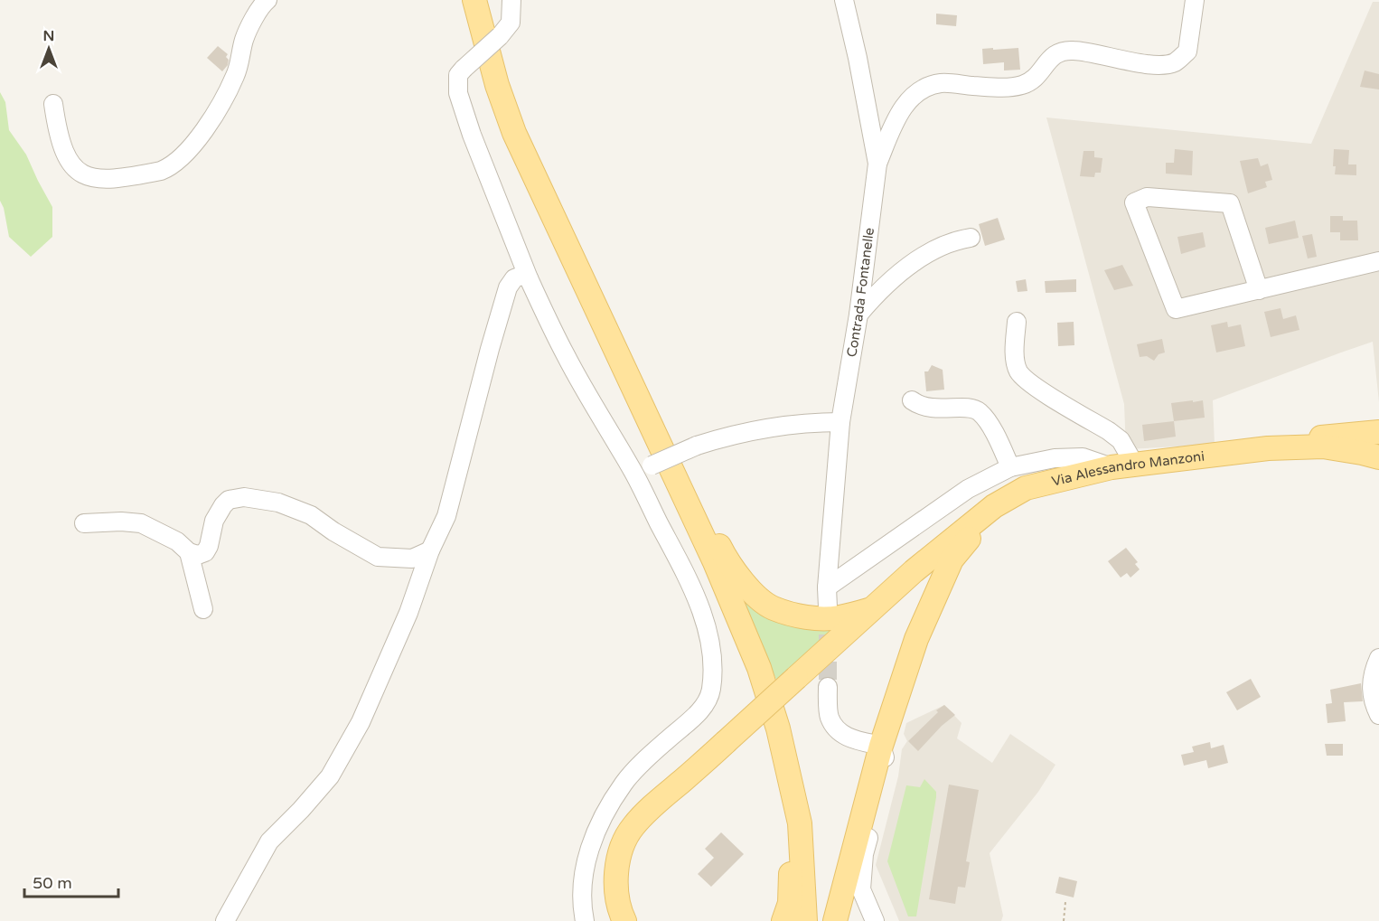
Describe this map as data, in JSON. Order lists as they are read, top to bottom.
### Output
{
  "streets": {
    "main road": ["Via Alessandro Manzoni"],
    "street": ["Contrada Fontanelle"]
  },
  "scale_bar": "50 m",
  "north": "top"
}
